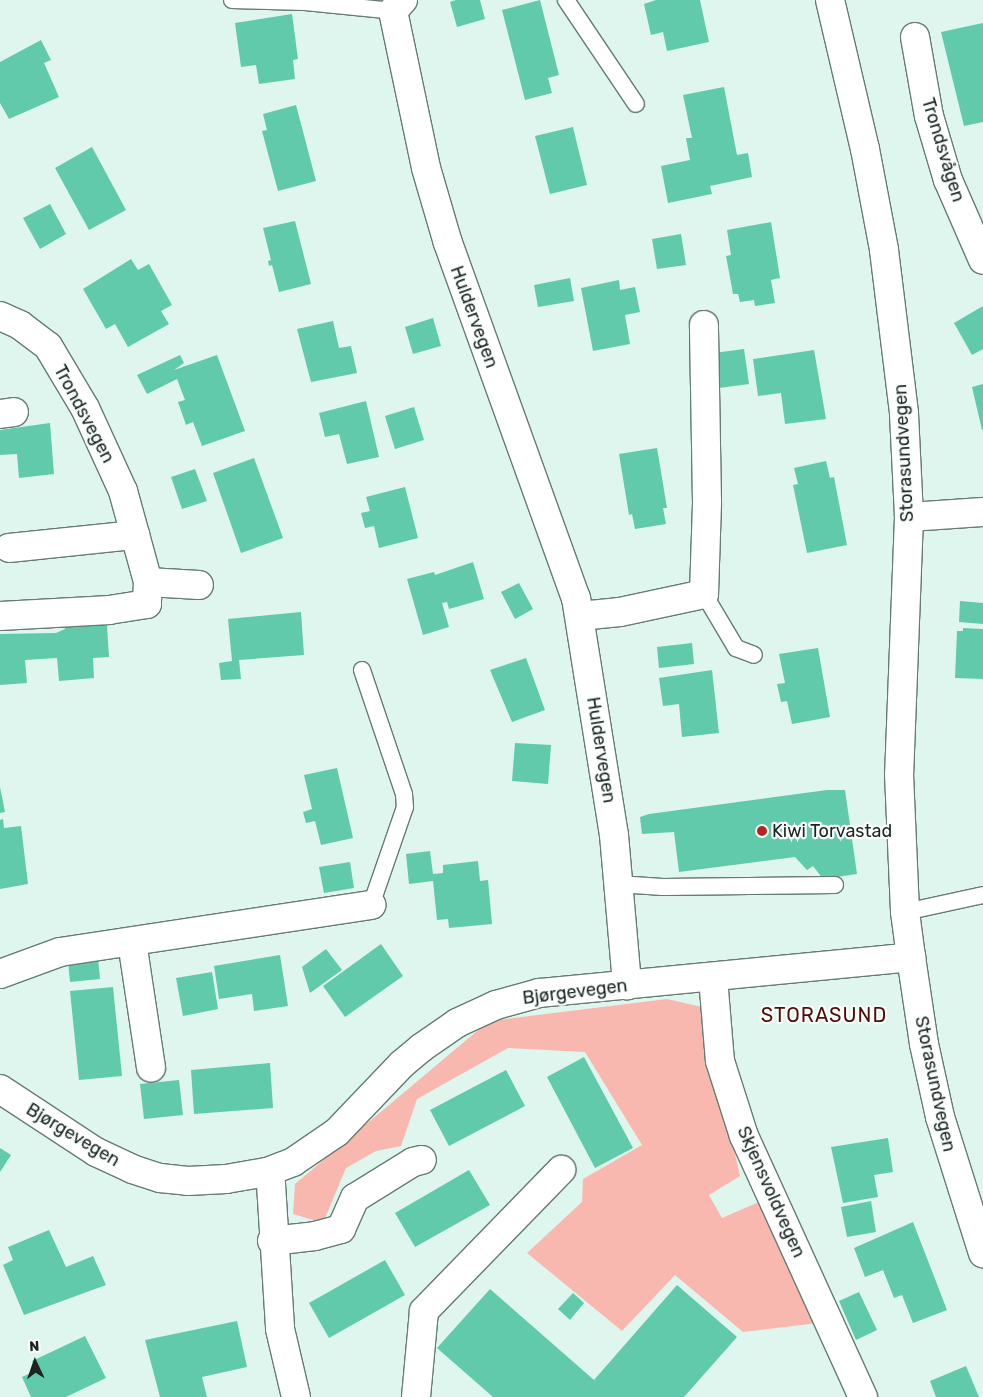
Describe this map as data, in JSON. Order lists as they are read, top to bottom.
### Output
{
  "streets": {
    "street": [
      "Trondsvågen",
      "Huldervegen",
      "Trondsvegen",
      "Storasundvegen",
      "Bjørgevegen",
      "Skjensvoldvegen"
    ]
  },
  "crossings": [
    ["Huldervegen", "Bjørgevegen"],
    ["Storasundvegen", "Bjørgevegen"],
    ["Bjørgevegen", "Skjensvoldvegen"]
  ],
  "districts": ["STORASUND"],
  "places": ["Kiwi Torvastad"],
  "north": "top"
}
